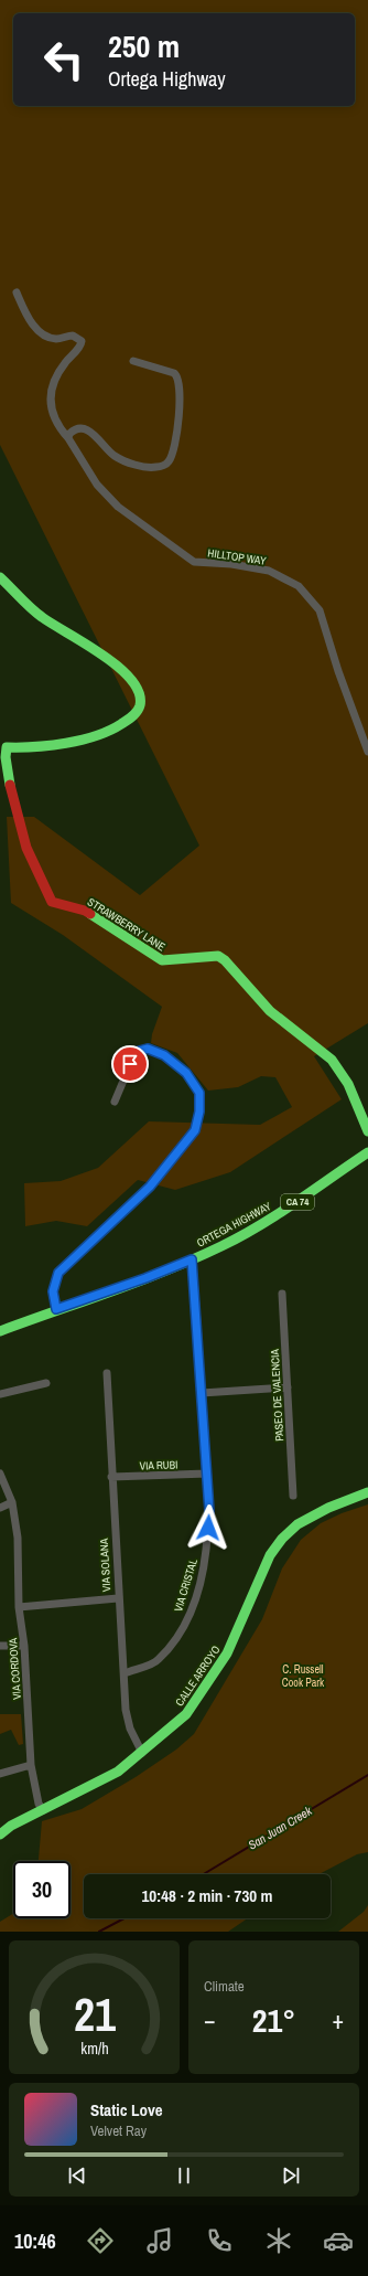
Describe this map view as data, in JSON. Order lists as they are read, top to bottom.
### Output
{
  "streets": {
    "street": [
      "HILLTOP WAY",
      "STRAWBERRY LANE",
      "CA 74",
      "ORTEGA HIGHWAY",
      "PASEO DE VALENCIA",
      "VIA RUBI",
      "VIA SOLANA",
      "VIA CRISTAL",
      "VIA CORDOVA",
      "CALLE ARROYO"
    ]
  },
  "crossings": [
    ["ORTEGA HIGHWAY", "VIA CRISTAL"],
    ["VIA RUBI", "VIA SOLANA"],
    ["VIA RUBI", "VIA CRISTAL"],
    ["VIA SOLANA", "VIA CRISTAL"],
    ["VIA SOLANA", "CALLE ARROYO"],
    ["VIA CORDOVA", "CALLE ARROYO"]
  ],
  "water": ["San Juan Creek"],
  "parks": ["C. Russell Cook Park"],
  "page": {
    "turn": ["250 m", "Ortega Highway"],
    "limit": "30",
    "trip": "10:48 · 2 min · 730 m",
    "tile": "Climate",
    "heat": ["−", "21°", "+"],
    "song": ["Static Love", "Velvet Ray"],
    "tabs": "10:46",
    "gauge": ["21", "km/h"]
  }
}
